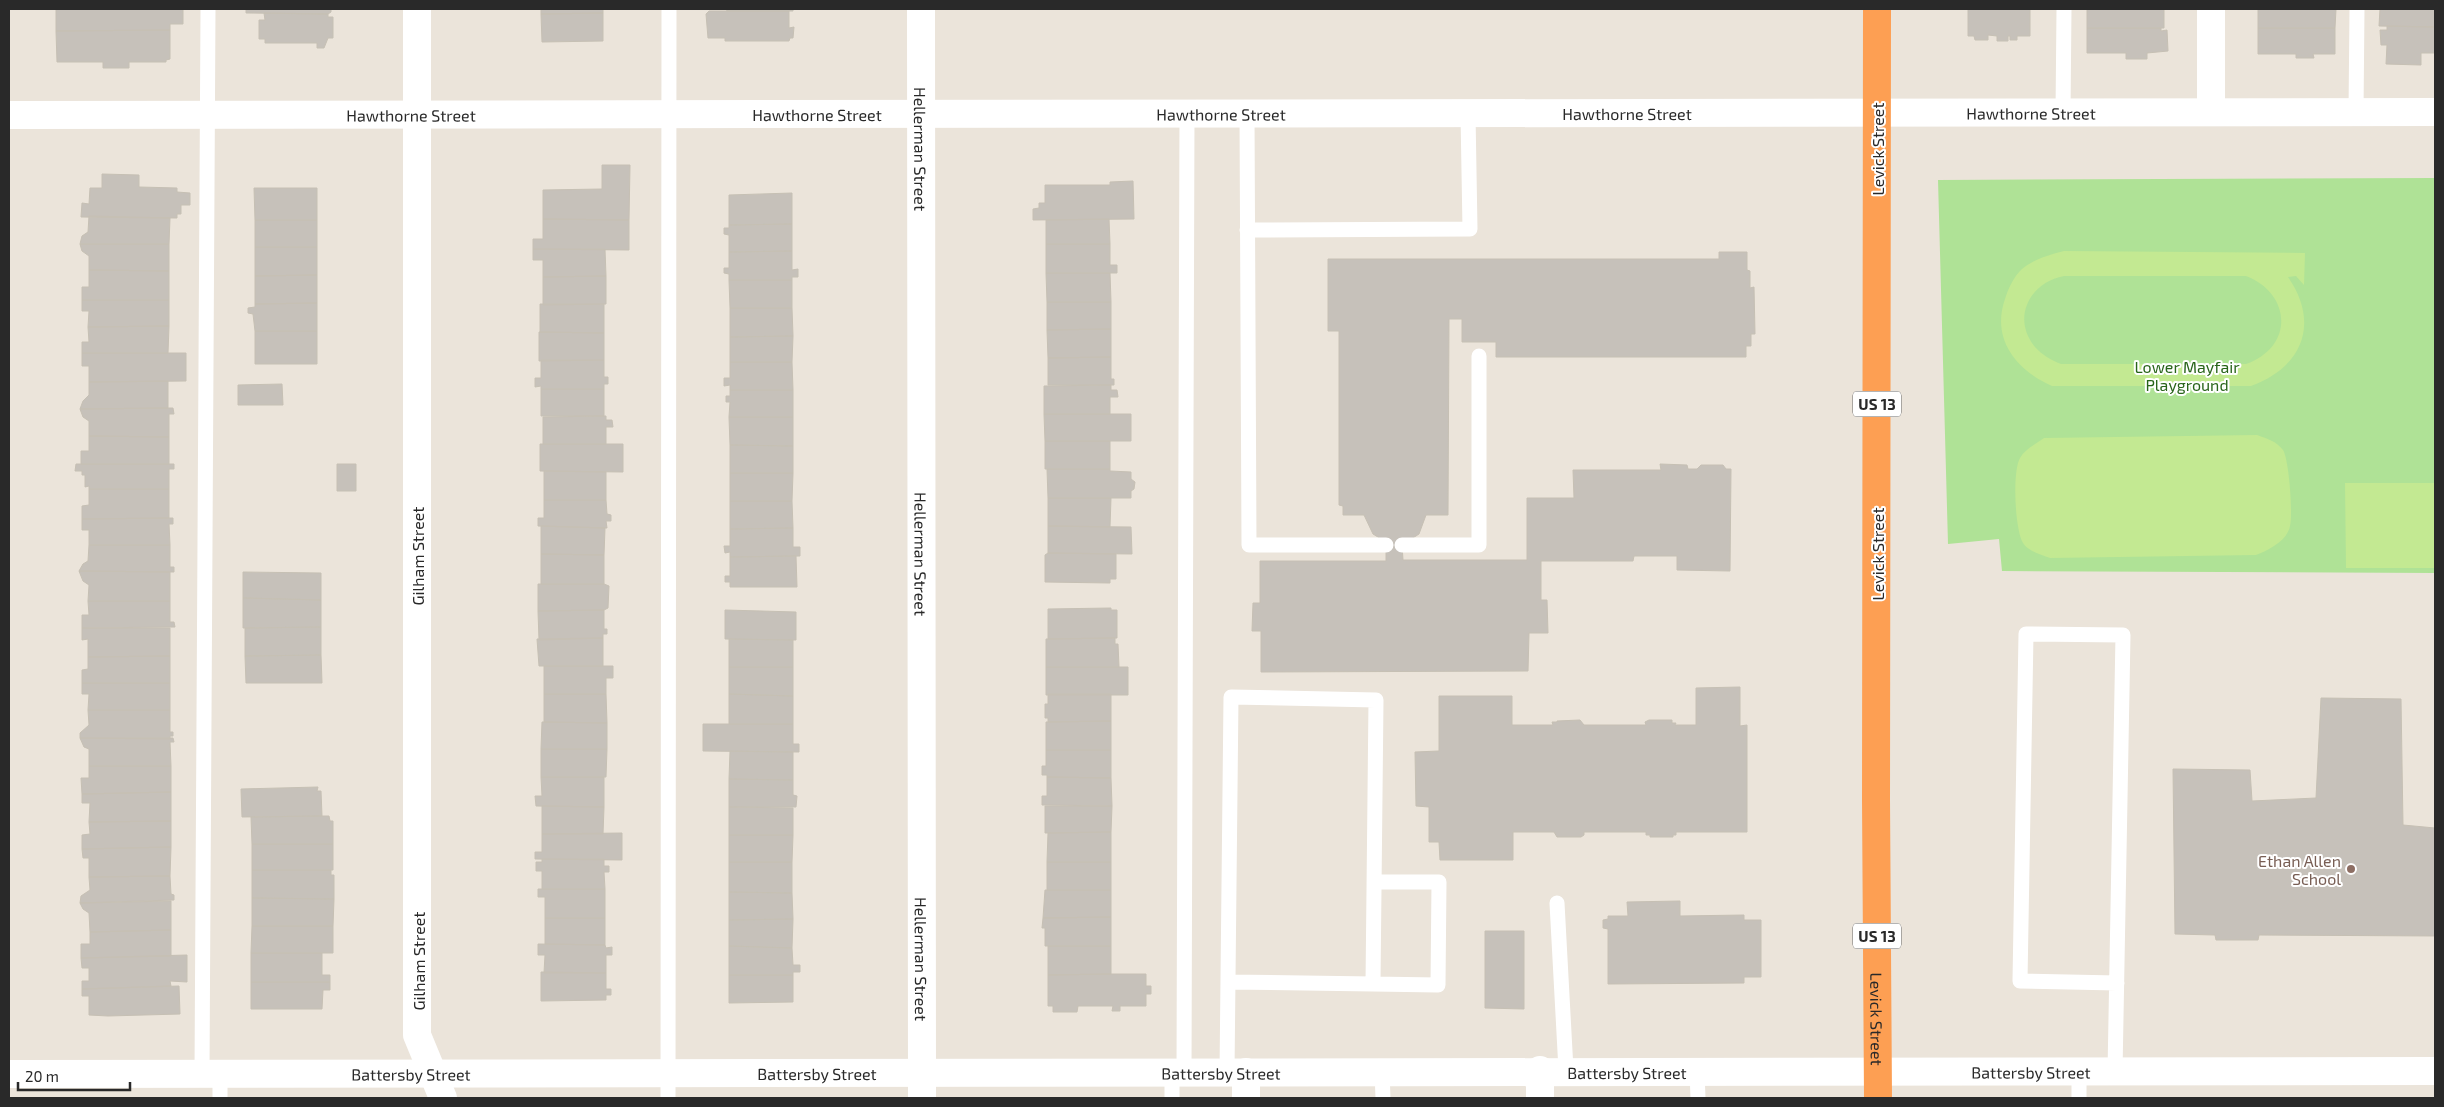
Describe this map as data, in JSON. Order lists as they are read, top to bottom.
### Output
{
  "streets": {
    "highway": ["Levick Street", "US 13"],
    "street": [
      "Hawthorne Street",
      "Hellerman Street",
      "Gilham Street",
      "Battersby Street"
    ]
  },
  "crossings": [
    ["Hawthorne Street", "Hellerman Street"],
    ["Hawthorne Street", "Levick Street"],
    ["Hawthorne Street", "Gilham Street"],
    ["Hellerman Street", "Battersby Street"],
    ["Levick Street", "Battersby Street"],
    ["Gilham Street", "Battersby Street"]
  ],
  "parks": ["Lower Mayfair Playground"],
  "places": ["Ethan Allen School"],
  "scale_bar": "20 m"
}
